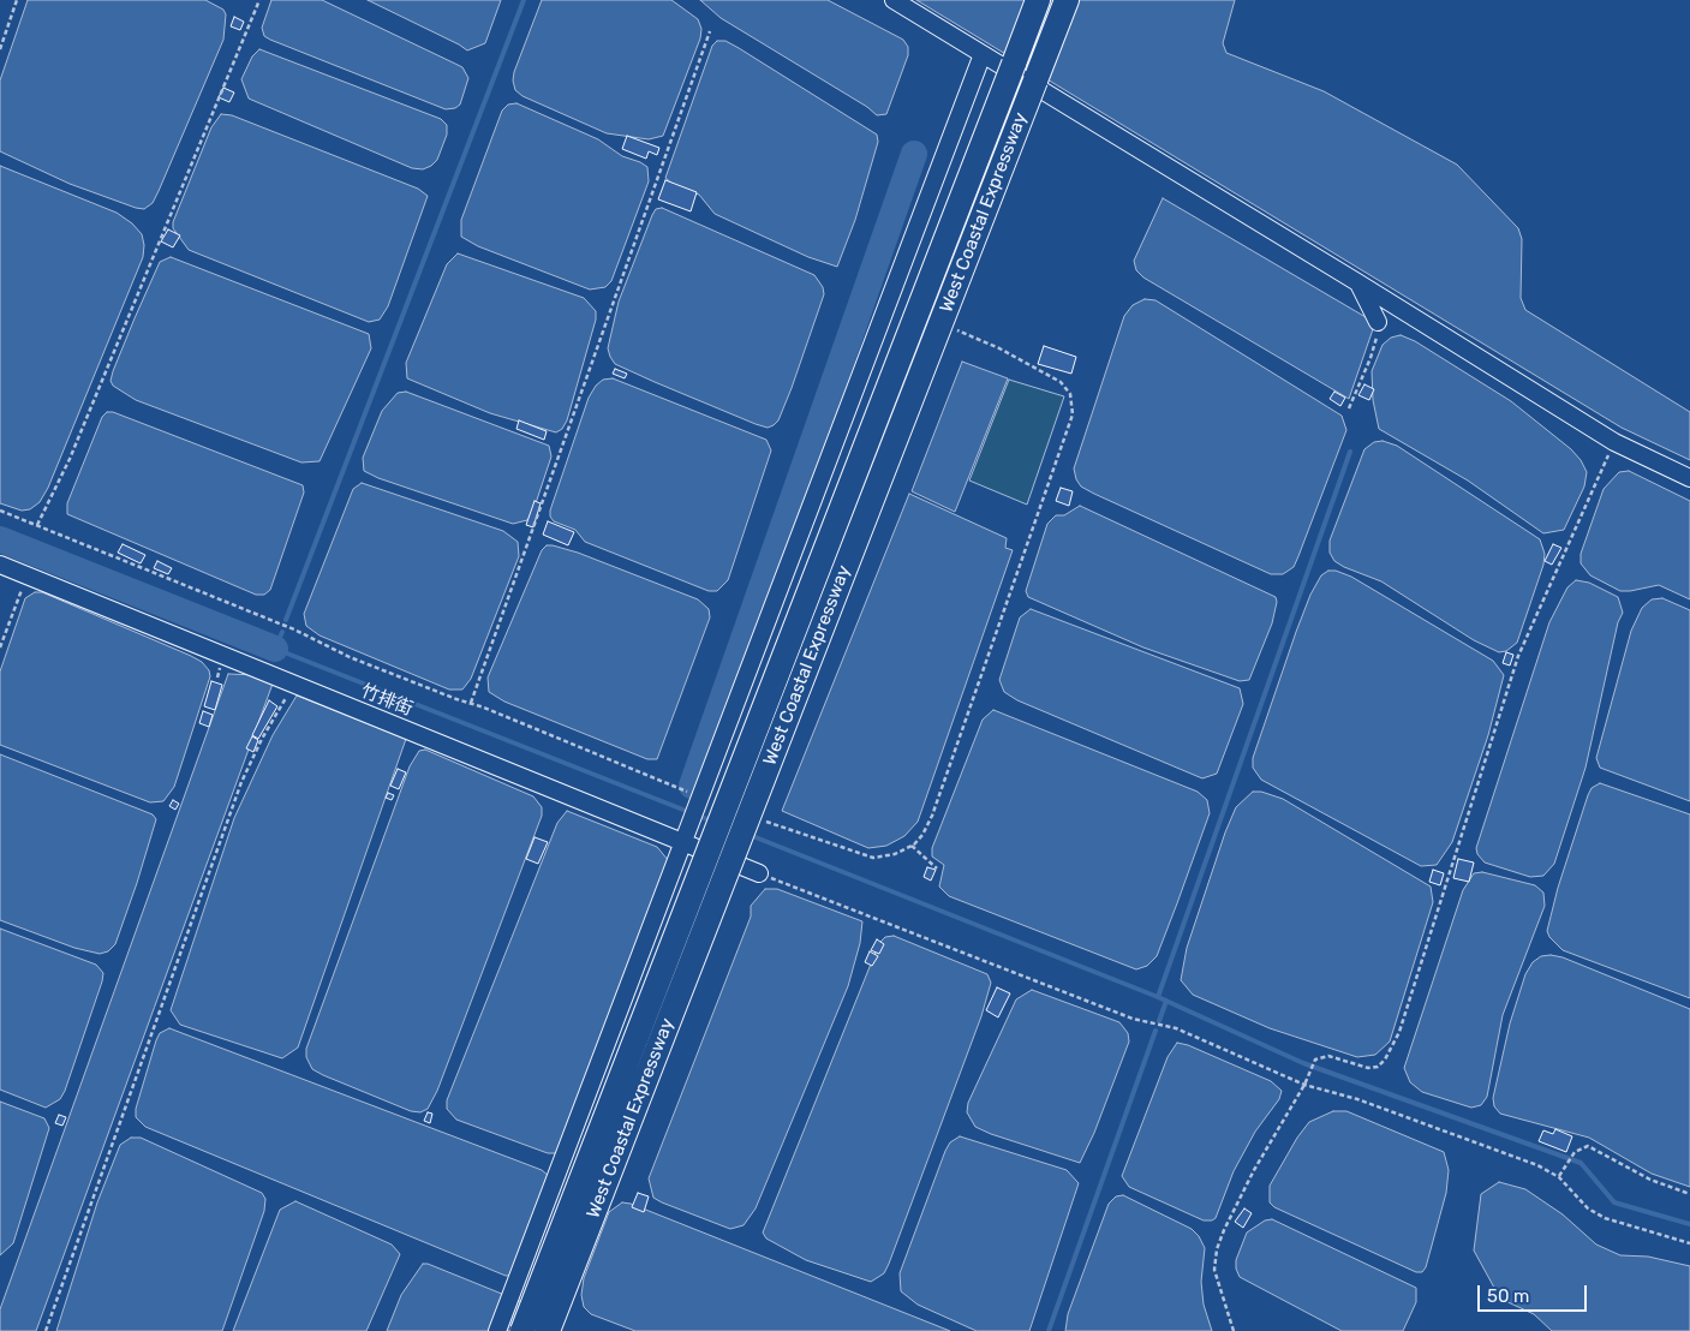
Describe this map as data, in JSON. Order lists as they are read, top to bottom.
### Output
{
  "streets": {
    "highway": ["West Coastal Expressway"],
    "street": ["竹排街"]
  },
  "scale_bar": "50 m"
}
